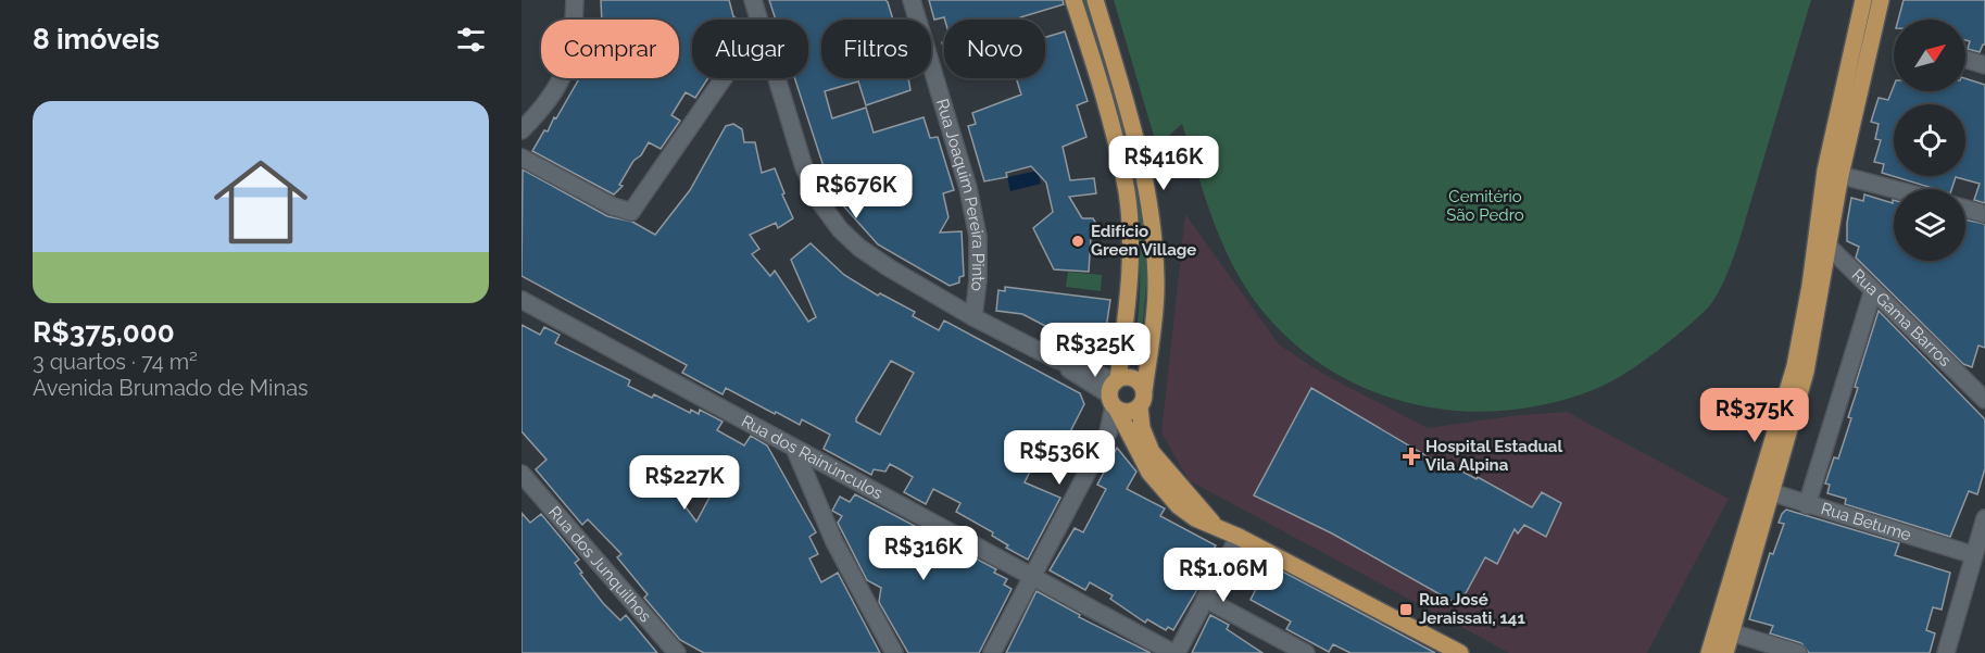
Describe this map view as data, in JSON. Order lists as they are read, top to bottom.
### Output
{
  "streets": {
    "street": [
      "Rua Joaquim Pereira Pinto",
      "Rua Gama Barros",
      "Rua dos Rainúnculos",
      "Rua Betume",
      "Rua dos Junquilhos"
    ]
  },
  "parks": ["Cemitério São Pedro"],
  "places": {
    "other": ["Edifício Green Village"],
    "health": ["Hospital Estadual Vila Alpina"],
    "transit": ["Rua José Jeraissati, 141"]
  },
  "north": "top right",
  "page": {
    "heading": "8 imóveis",
    "chip": [
      "Comprar",
      "Alugar",
      "Filtros",
      "Novo"
    ],
    "list": [
      {
        "name": "R$375,000",
        "note": "3 quartos · 74 m² · Avenida Brumado de Minas"
      }
    ],
    "price": [
      "R$416K",
      "R$676K",
      "R$325K",
      "R$375K",
      "R$536K",
      "R$227K",
      "R$316K",
      "R$1.06M"
    ]
  }
}
